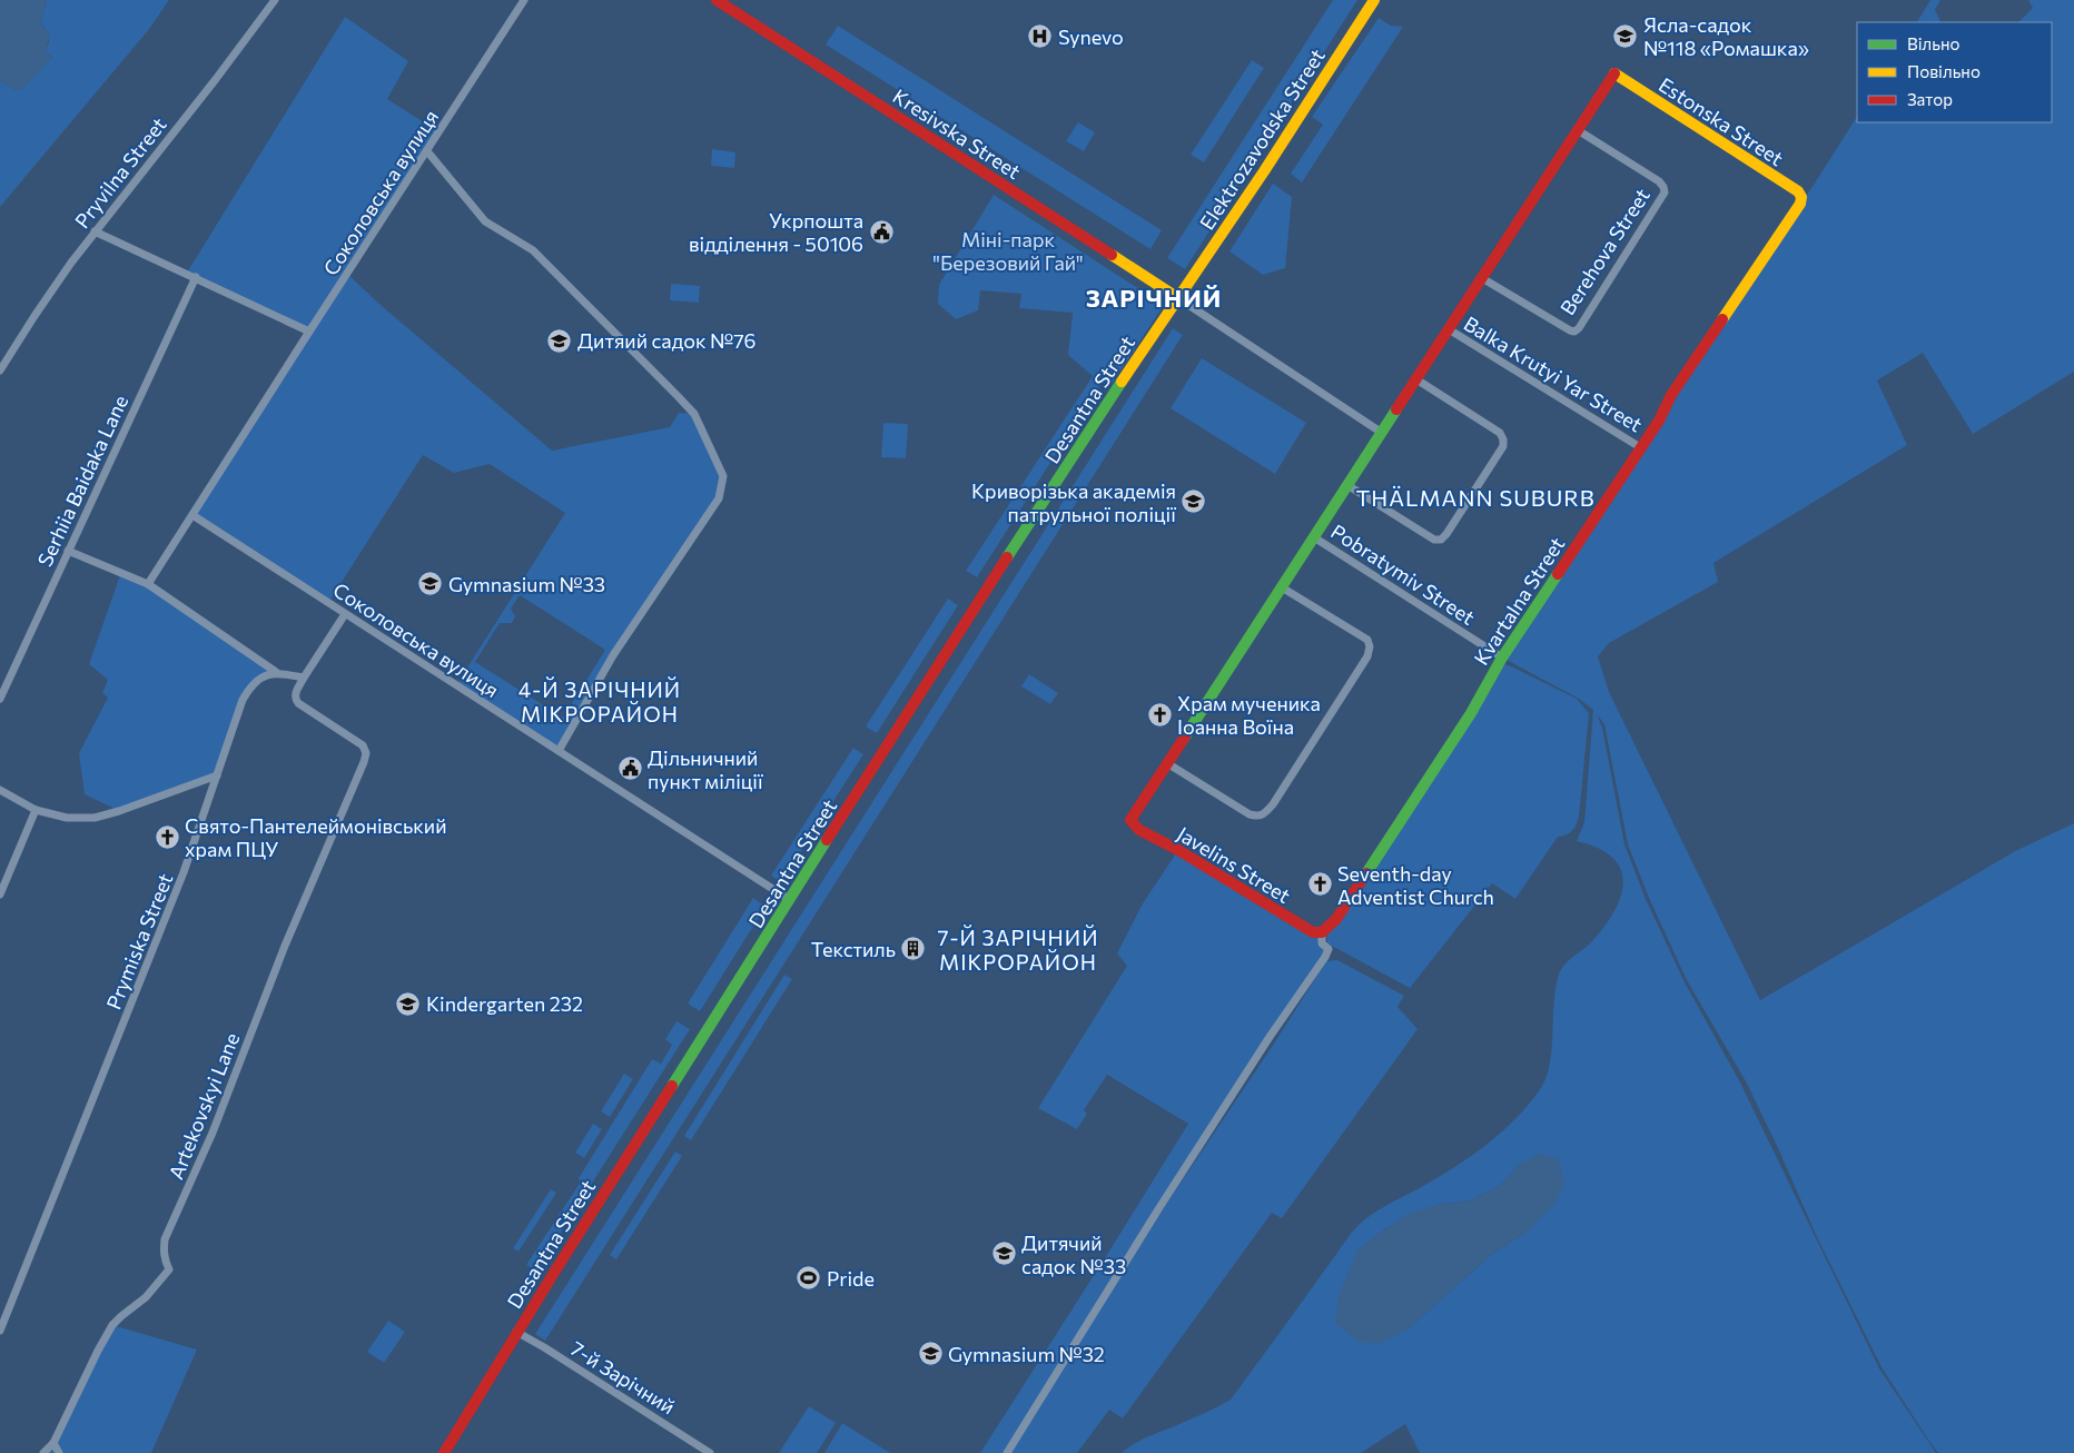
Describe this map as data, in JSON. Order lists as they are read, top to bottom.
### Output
{
  "streets": {
    "street": [
      "Estonska Street",
      "Kresivska Street",
      "Elektrozavodska Street",
      "Pryvilna Street",
      "Соколовська вулиця",
      "Berehova Street",
      "Balka Krutyi Yar Street",
      "Desantna Street",
      "Serhiia Baidaka Lane",
      "Pobratymiv Street",
      "Kvartalna Street",
      "Javelins Street",
      "Prymiska Street",
      "Artekovskyi Lane",
      "7-й Зарічний"
    ]
  },
  "crossings": [
    ["Estonska Street", "Berehova Street"],
    ["Estonska Street", "Kvartalna Street"],
    ["Kresivska Street", "Elektrozavodska Street"],
    ["Kresivska Street", "Desantna Street"],
    ["Elektrozavodska Street", "Desantna Street"],
    ["Соколовська вулиця", "Desantna Street"],
    ["Balka Krutyi Yar Street", "Kvartalna Street"],
    ["Desantna Street", "7-й Зарічний"],
    ["Pobratymiv Street", "Kvartalna Street"],
    ["Kvartalna Street", "Javelins Street"]
  ],
  "districts": [
    "ЗАРІЧНИЙ",
    "THÄLMANN SUBURB",
    "4-Й ЗАРІЧНИЙ МІКРОРАЙОН",
    "7-Й ЗАРІЧНИЙ МІКРОРАЙОН"
  ],
  "parks": ["Міні-парк \"Березовий Гай\""],
  "places": {
    "school or university": [
      "Ясла-садок №118 «Ромашка»",
      "Дитяий садок №76",
      "Криворізька академія патрульної поліції",
      "Gymnasium №33",
      "Kindergarten 232",
      "Дитячий садок №33",
      "Gymnasium №32"
    ],
    "hospital": ["Synevo"],
    "public building": ["Укрпошта відділення - 50106", "Дільничний пункт міліції"],
    "church": ["Храм мученика Іоанна Воїна", "Свято-Пантелеймонівський храм ПЦУ", "Seventh-day Adventist Church"],
    "building": ["Текстиль"],
    "sports": ["Pride"]
  },
  "legend": ["Вільно", "Повільно", "Затор"]
}
